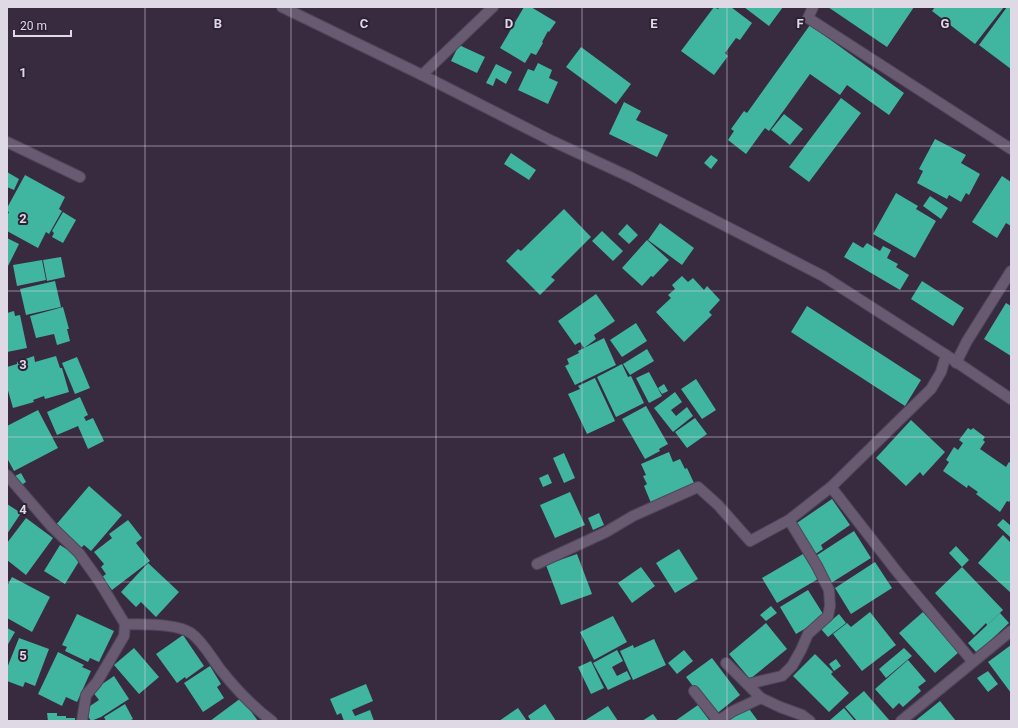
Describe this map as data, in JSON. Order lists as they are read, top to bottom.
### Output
{
  "scale_bar": "20 m",
  "grid": {
    "columns": [
      "B",
      "C",
      "D",
      "E",
      "F",
      "G"
    ],
    "rows": [
      "1",
      "2",
      "3",
      "4",
      "5"
    ]
  }
}
